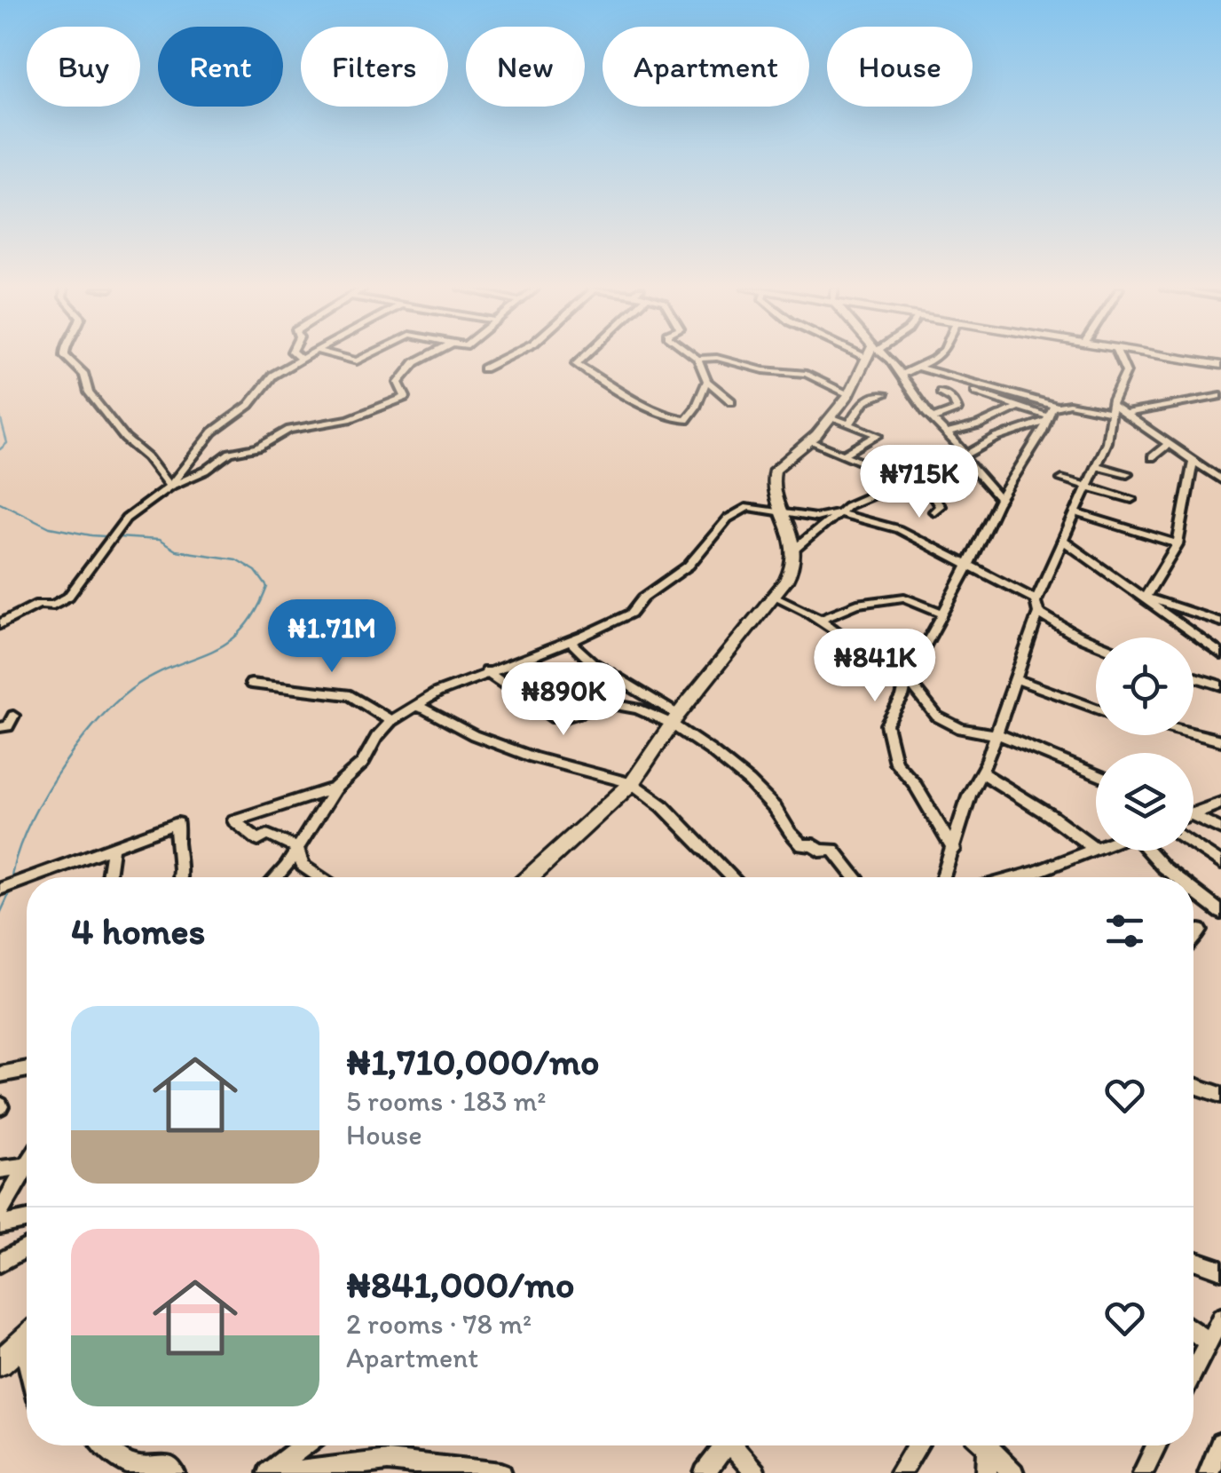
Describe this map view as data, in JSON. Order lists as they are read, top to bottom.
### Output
{
  "page": {
    "chip": [
      "Buy",
      "Rent",
      "Filters",
      "New",
      "Apartment",
      "House"
    ],
    "price": [
      "₦715K",
      "₦1.71M",
      "₦841K",
      "₦890K"
    ],
    "heading": "4 homes",
    "list": [
      {
        "name": "₦1,710,000/mo",
        "note": "5 rooms · 183 m² · House"
      },
      {
        "name": "₦841,000/mo",
        "note": "2 rooms · 78 m² · Apartment"
      }
    ]
  }
}
